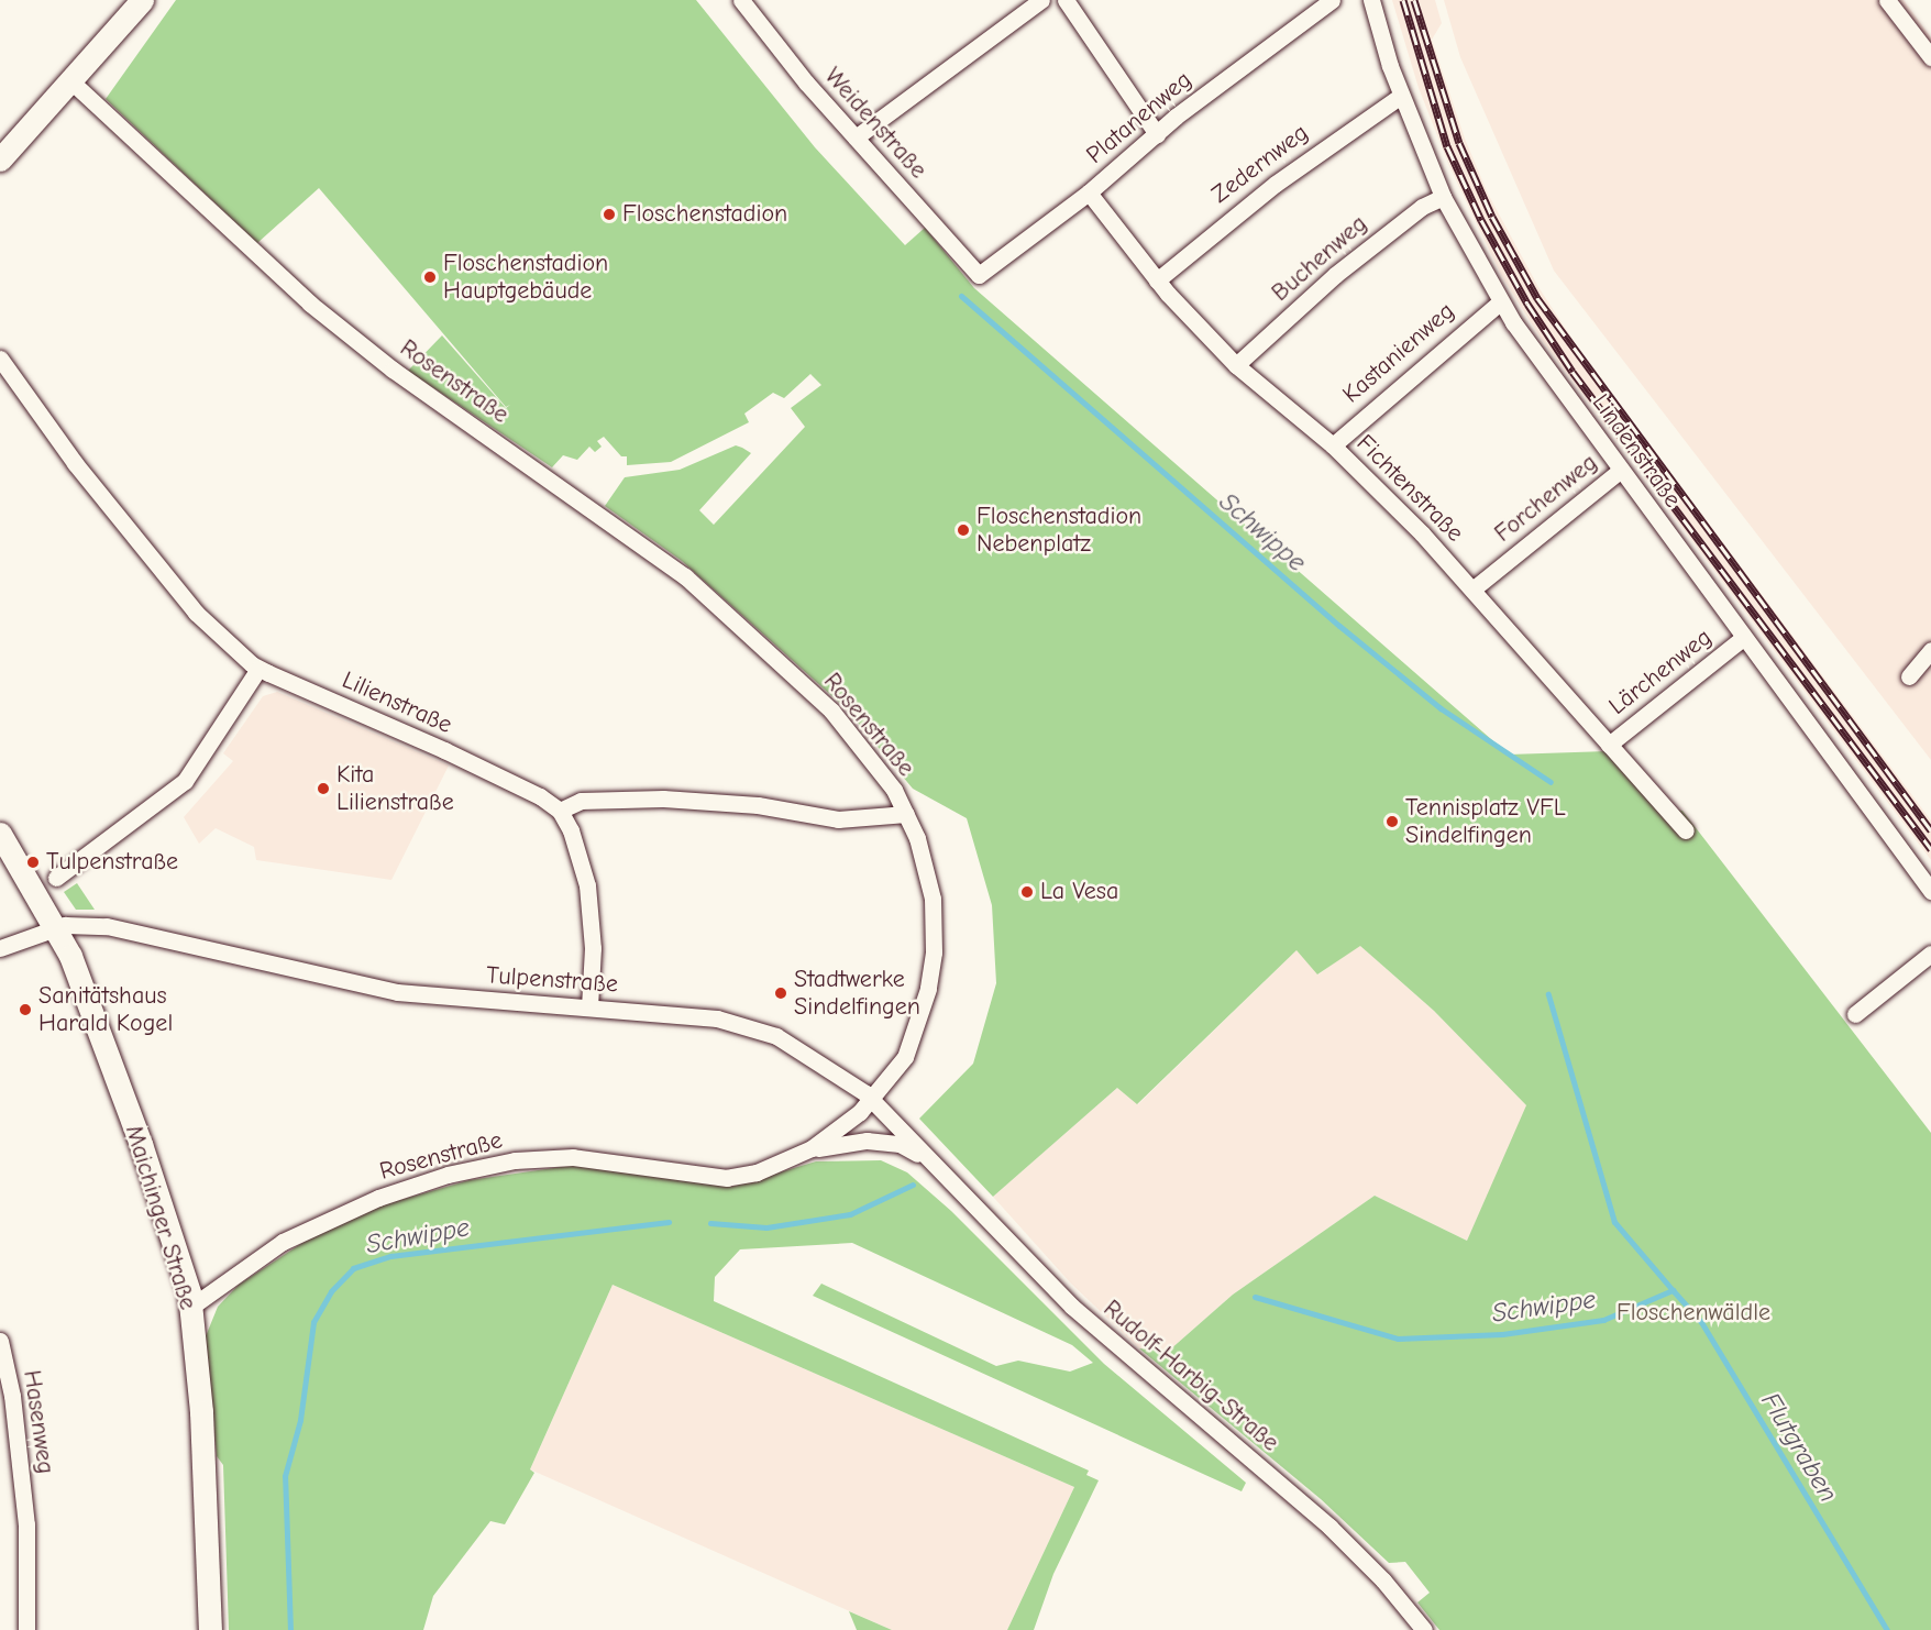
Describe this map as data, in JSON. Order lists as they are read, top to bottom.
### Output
{
  "streets": {
    "street": [
      "Platanenweg",
      "Weidenstraße",
      "Zedernweg",
      "Buchenweg",
      "Kastanienweg",
      "Rosenstraße",
      "Lindenstraße",
      "Fichtenstraße",
      "Forchenweg",
      "Lärchenweg",
      "Lilienstraße",
      "Tulpenstraße",
      "Maichinger Straße",
      "Rudolf-Harbig-Straße",
      "Hasenweg"
    ]
  },
  "crossings": [
    ["Platanenweg", "Weidenstraße"],
    ["Platanenweg", "Fichtenstraße"],
    ["Zedernweg", "Lindenstraße"],
    ["Zedernweg", "Fichtenstraße"],
    ["Buchenweg", "Lindenstraße"],
    ["Buchenweg", "Fichtenstraße"],
    ["Kastanienweg", "Lindenstraße"],
    ["Kastanienweg", "Fichtenstraße"],
    ["Rosenstraße", "Tulpenstraße"],
    ["Rosenstraße", "Maichinger Straße"],
    ["Rosenstraße", "Rudolf-Harbig-Straße"],
    ["Lindenstraße", "Forchenweg"],
    ["Lindenstraße", "Lärchenweg"],
    ["Fichtenstraße", "Forchenweg"],
    ["Fichtenstraße", "Lärchenweg"],
    ["Tulpenstraße", "Maichinger Straße"],
    ["Tulpenstraße", "Rudolf-Harbig-Straße"]
  ],
  "water": ["Schwippe", "Flutgraben"],
  "parks": ["Floschenwäldle"],
  "places": [
    "Floschenstadion",
    "Floschenstadion Hauptgebäude",
    "Floschenstadion Nebenplatz",
    "Kita Lilienstraße",
    "Tennisplatz VFL Sindelfingen",
    "Tulpenstraße",
    "La Vesa",
    "Stadtwerke Sindelfingen",
    "Sanitätshaus Harald Kogel"
  ]
}
